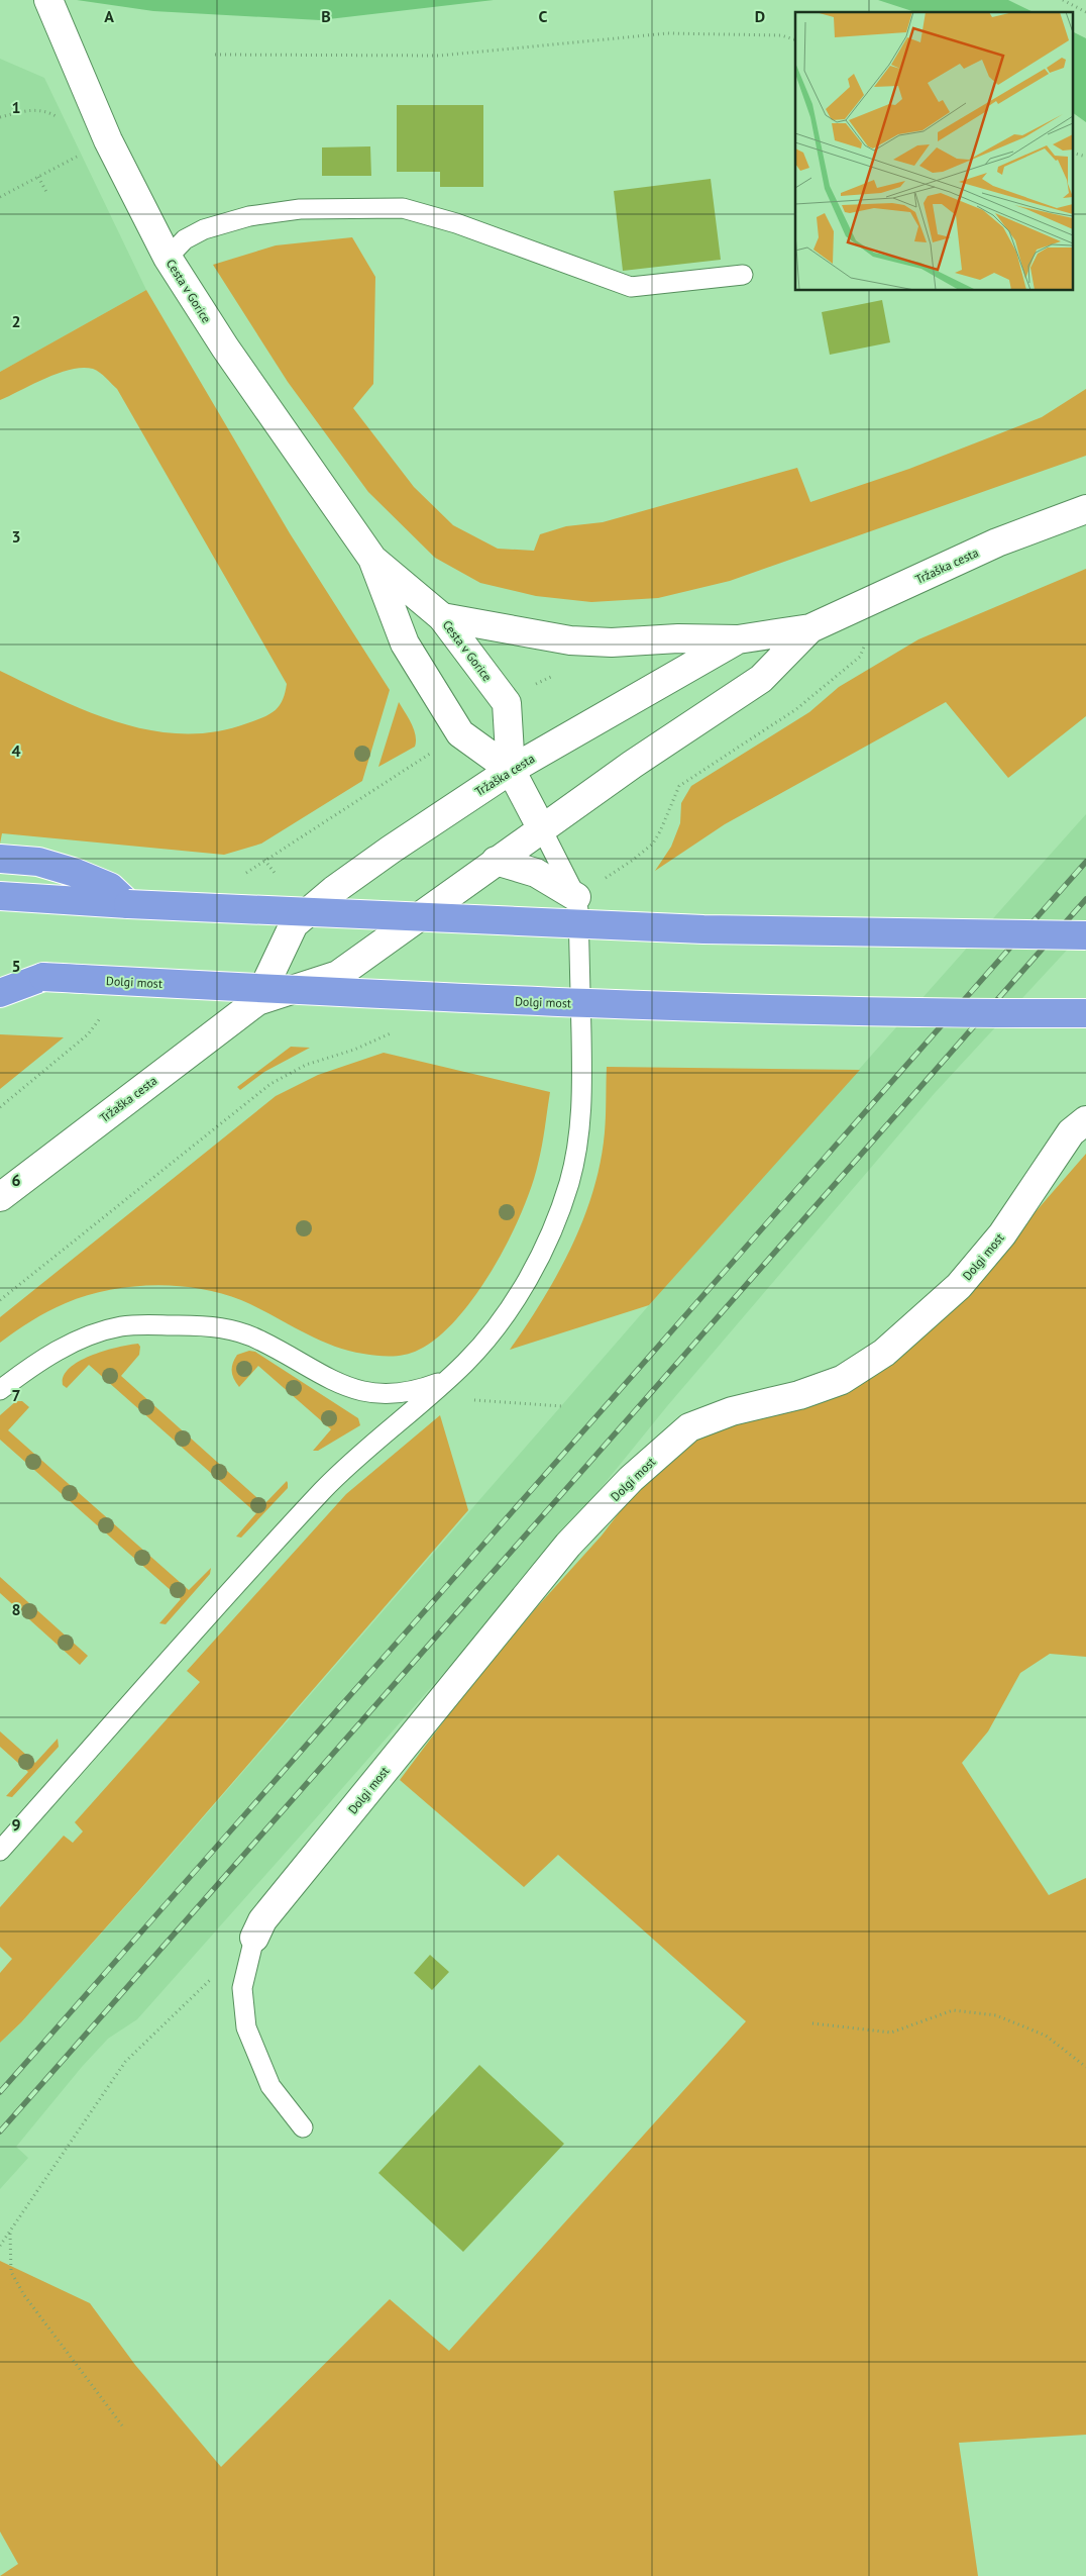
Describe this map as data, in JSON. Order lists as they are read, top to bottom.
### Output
{
  "streets": {
    "highway": ["Dolgi most"],
    "street": ["Cesta v Gorice", "Tržaška cesta"]
  },
  "crossings": [
    ["Cesta v Gorice", "Tržaška cesta"]
  ],
  "grid": {
    "columns": [
      "A",
      "B",
      "C",
      "D"
    ],
    "rows": [
      "1",
      "2",
      "3",
      "4",
      "5",
      "6",
      "7",
      "8",
      "9"
    ]
  }
}
